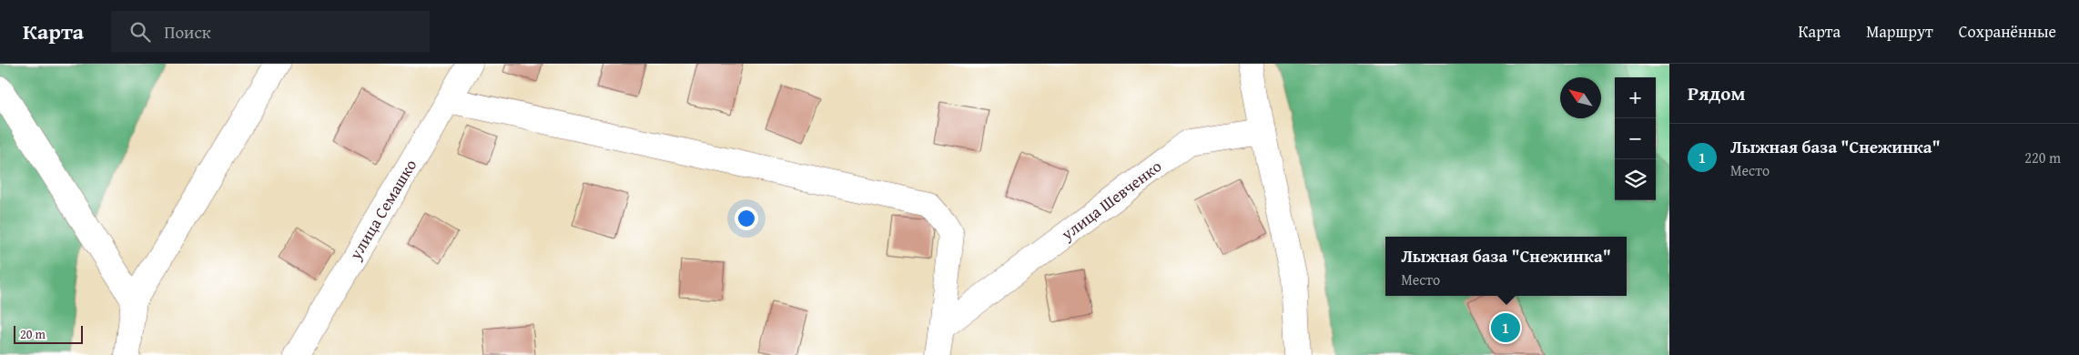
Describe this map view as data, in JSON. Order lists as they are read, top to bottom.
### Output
{
  "streets": {
    "street": ["улица Шевченко", "улица Семашко"]
  },
  "scale_bar": "20 m",
  "north": "top left",
  "page": {
    "header": "Карта",
    "search": "Поиск",
    "nav": ["Карта", "Маршрут", "Сохранённые"],
    "heading": "Рядом",
    "map_buttons": ["+", "−"],
    "list": [
      {
        "mark": "1",
        "name": "Лыжная база \"Снежинка\"",
        "note": "Место",
        "value": "220 m"
      }
    ],
    "popup": ["Лыжная база \"Снежинка\"", "Место"],
    "pins": "1",
    "scale": "20 m"
  }
}
